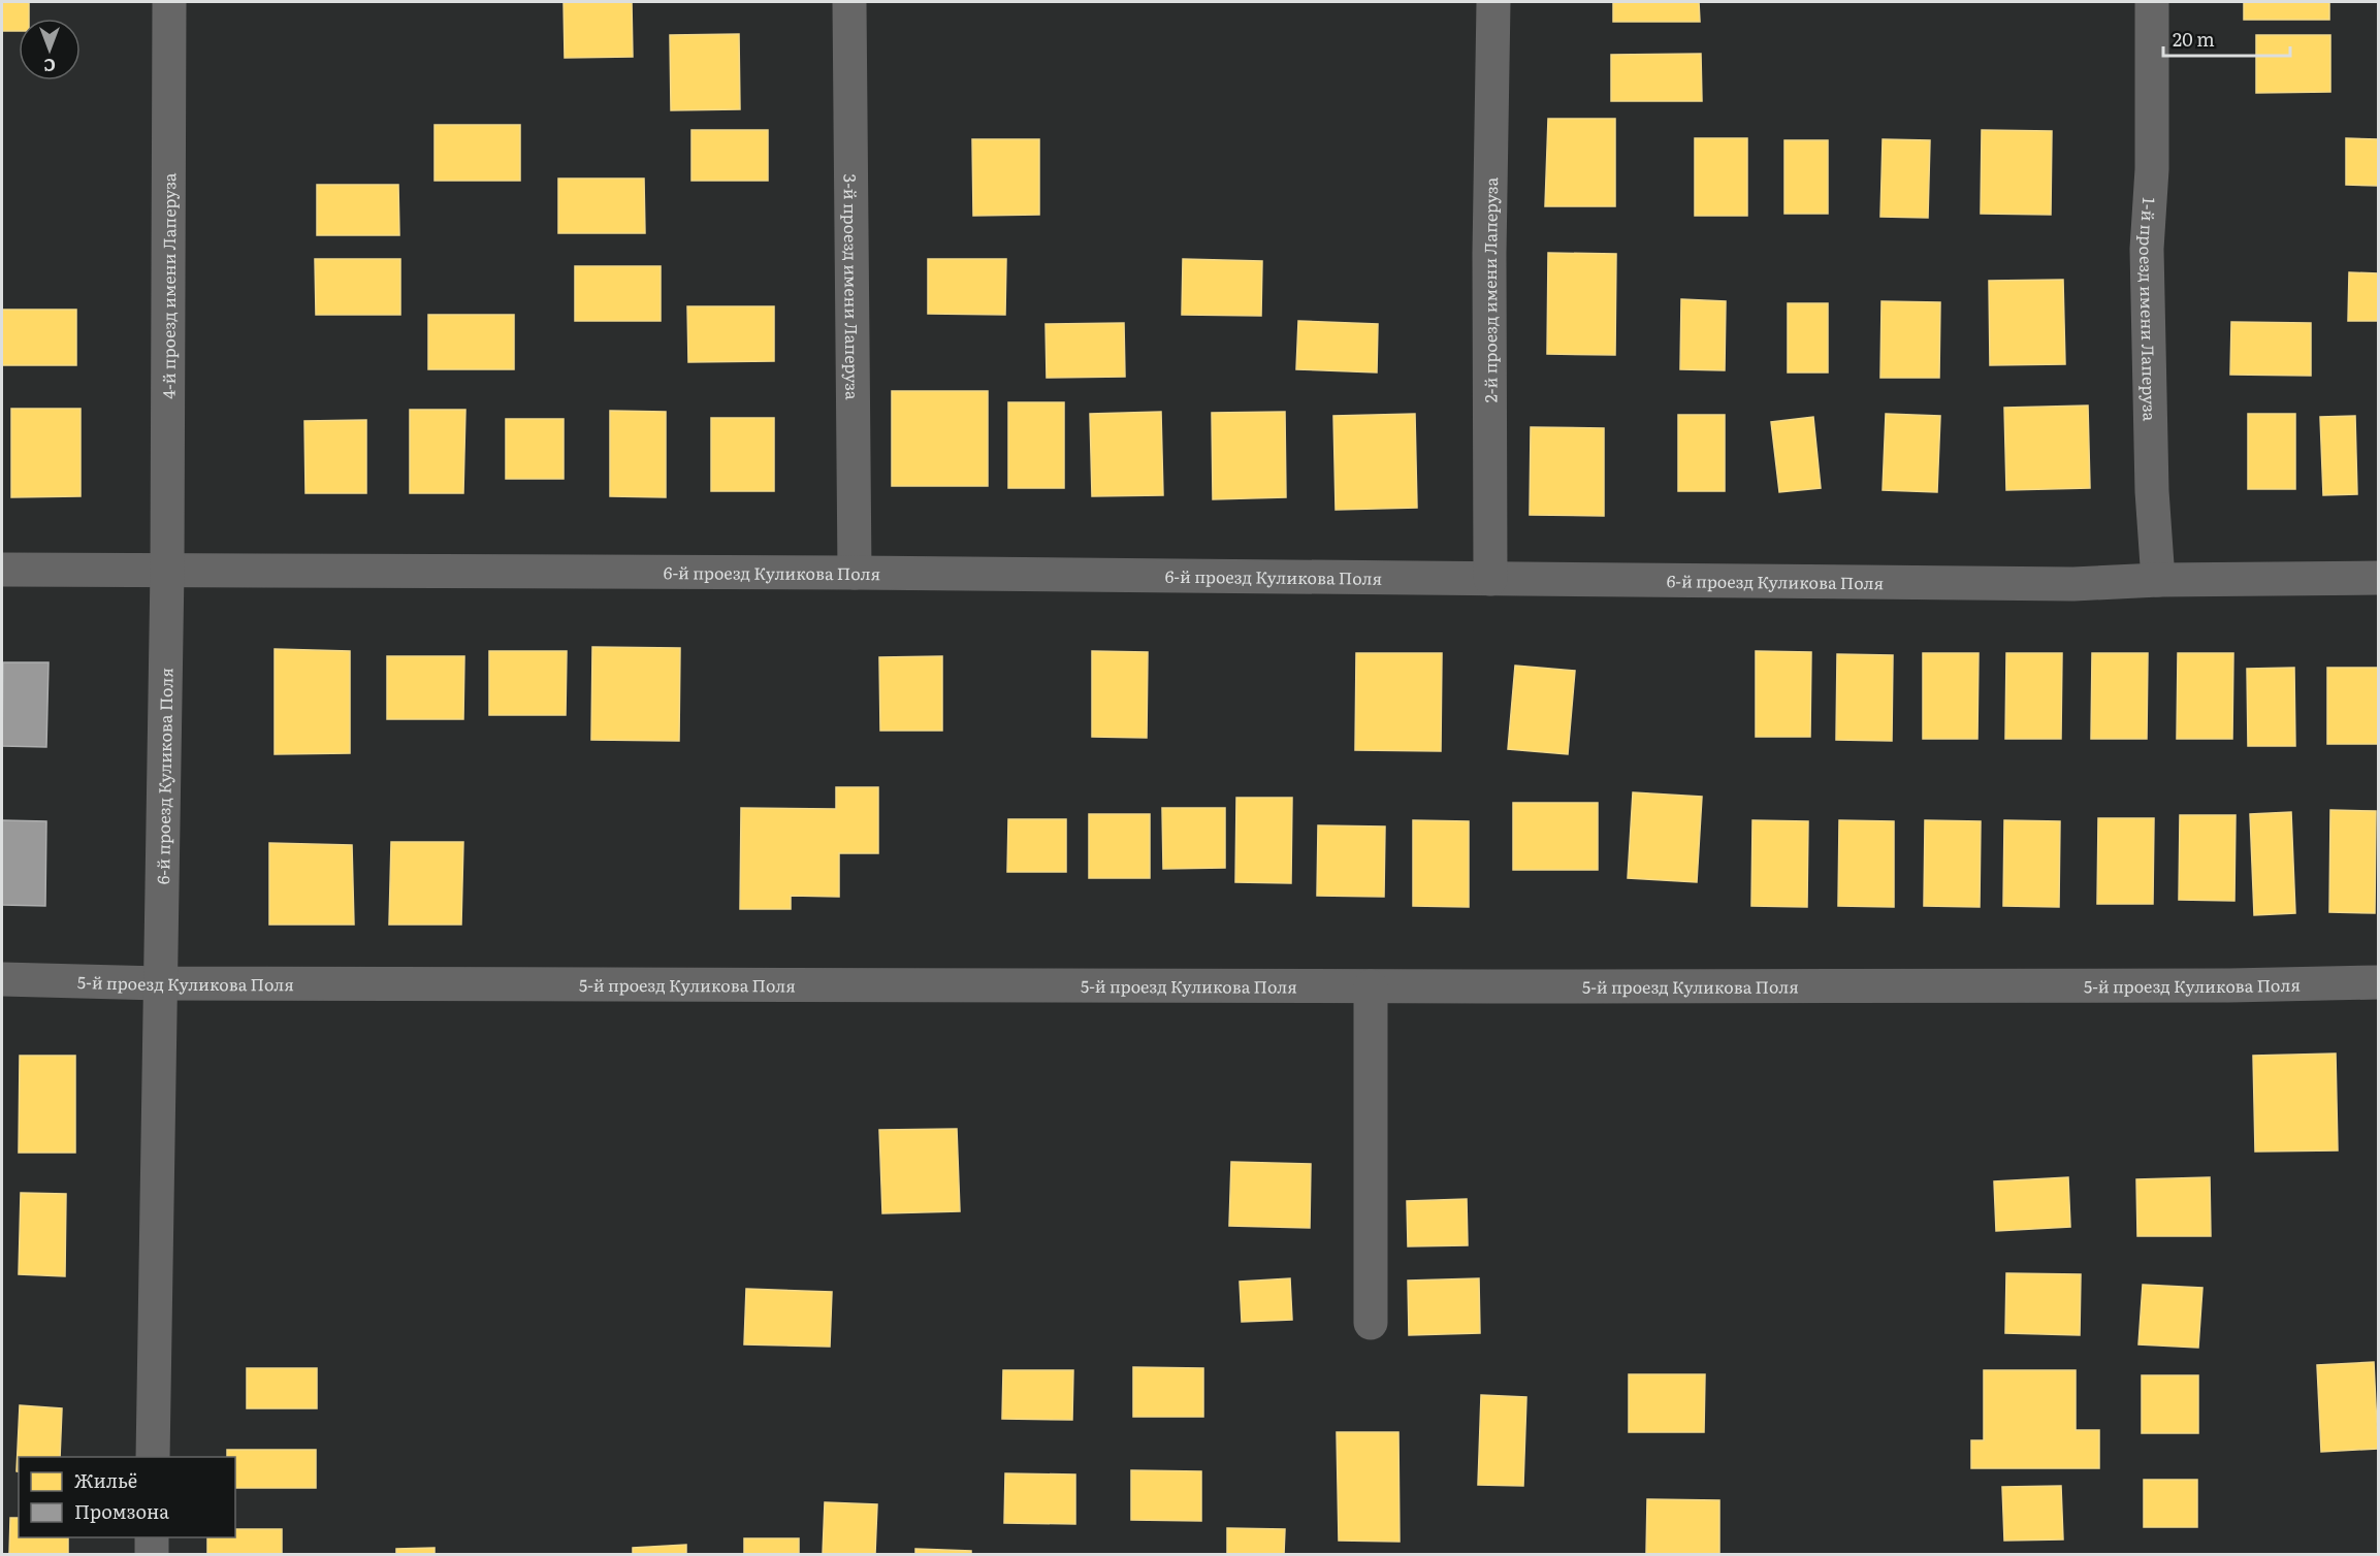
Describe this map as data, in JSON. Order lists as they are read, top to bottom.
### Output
{
  "streets": {
    "street": [
      "4-й проезд имени Лаперуза",
      "3-й проезд имени Лаперуза",
      "2-й проезд имени Лаперуза",
      "1-й проезд имени Лаперуза",
      "6-й проезд Куликова Поля",
      "5-й проезд Куликова Поля"
    ]
  },
  "crossings": [
    ["4-й проезд имени Лаперуза", "6-й проезд Куликова Поля"],
    ["3-й проезд имени Лаперуза", "6-й проезд Куликова Поля"],
    ["2-й проезд имени Лаперуза", "6-й проезд Куликова Поля"],
    ["1-й проезд имени Лаперуза", "6-й проезд Куликова Поля"],
    ["6-й проезд Куликова Поля", "5-й проезд Куликова Поля"]
  ],
  "legend": ["Жильё", "Промзона"],
  "scale_bar": "20 m",
  "north": "bottom"
}
